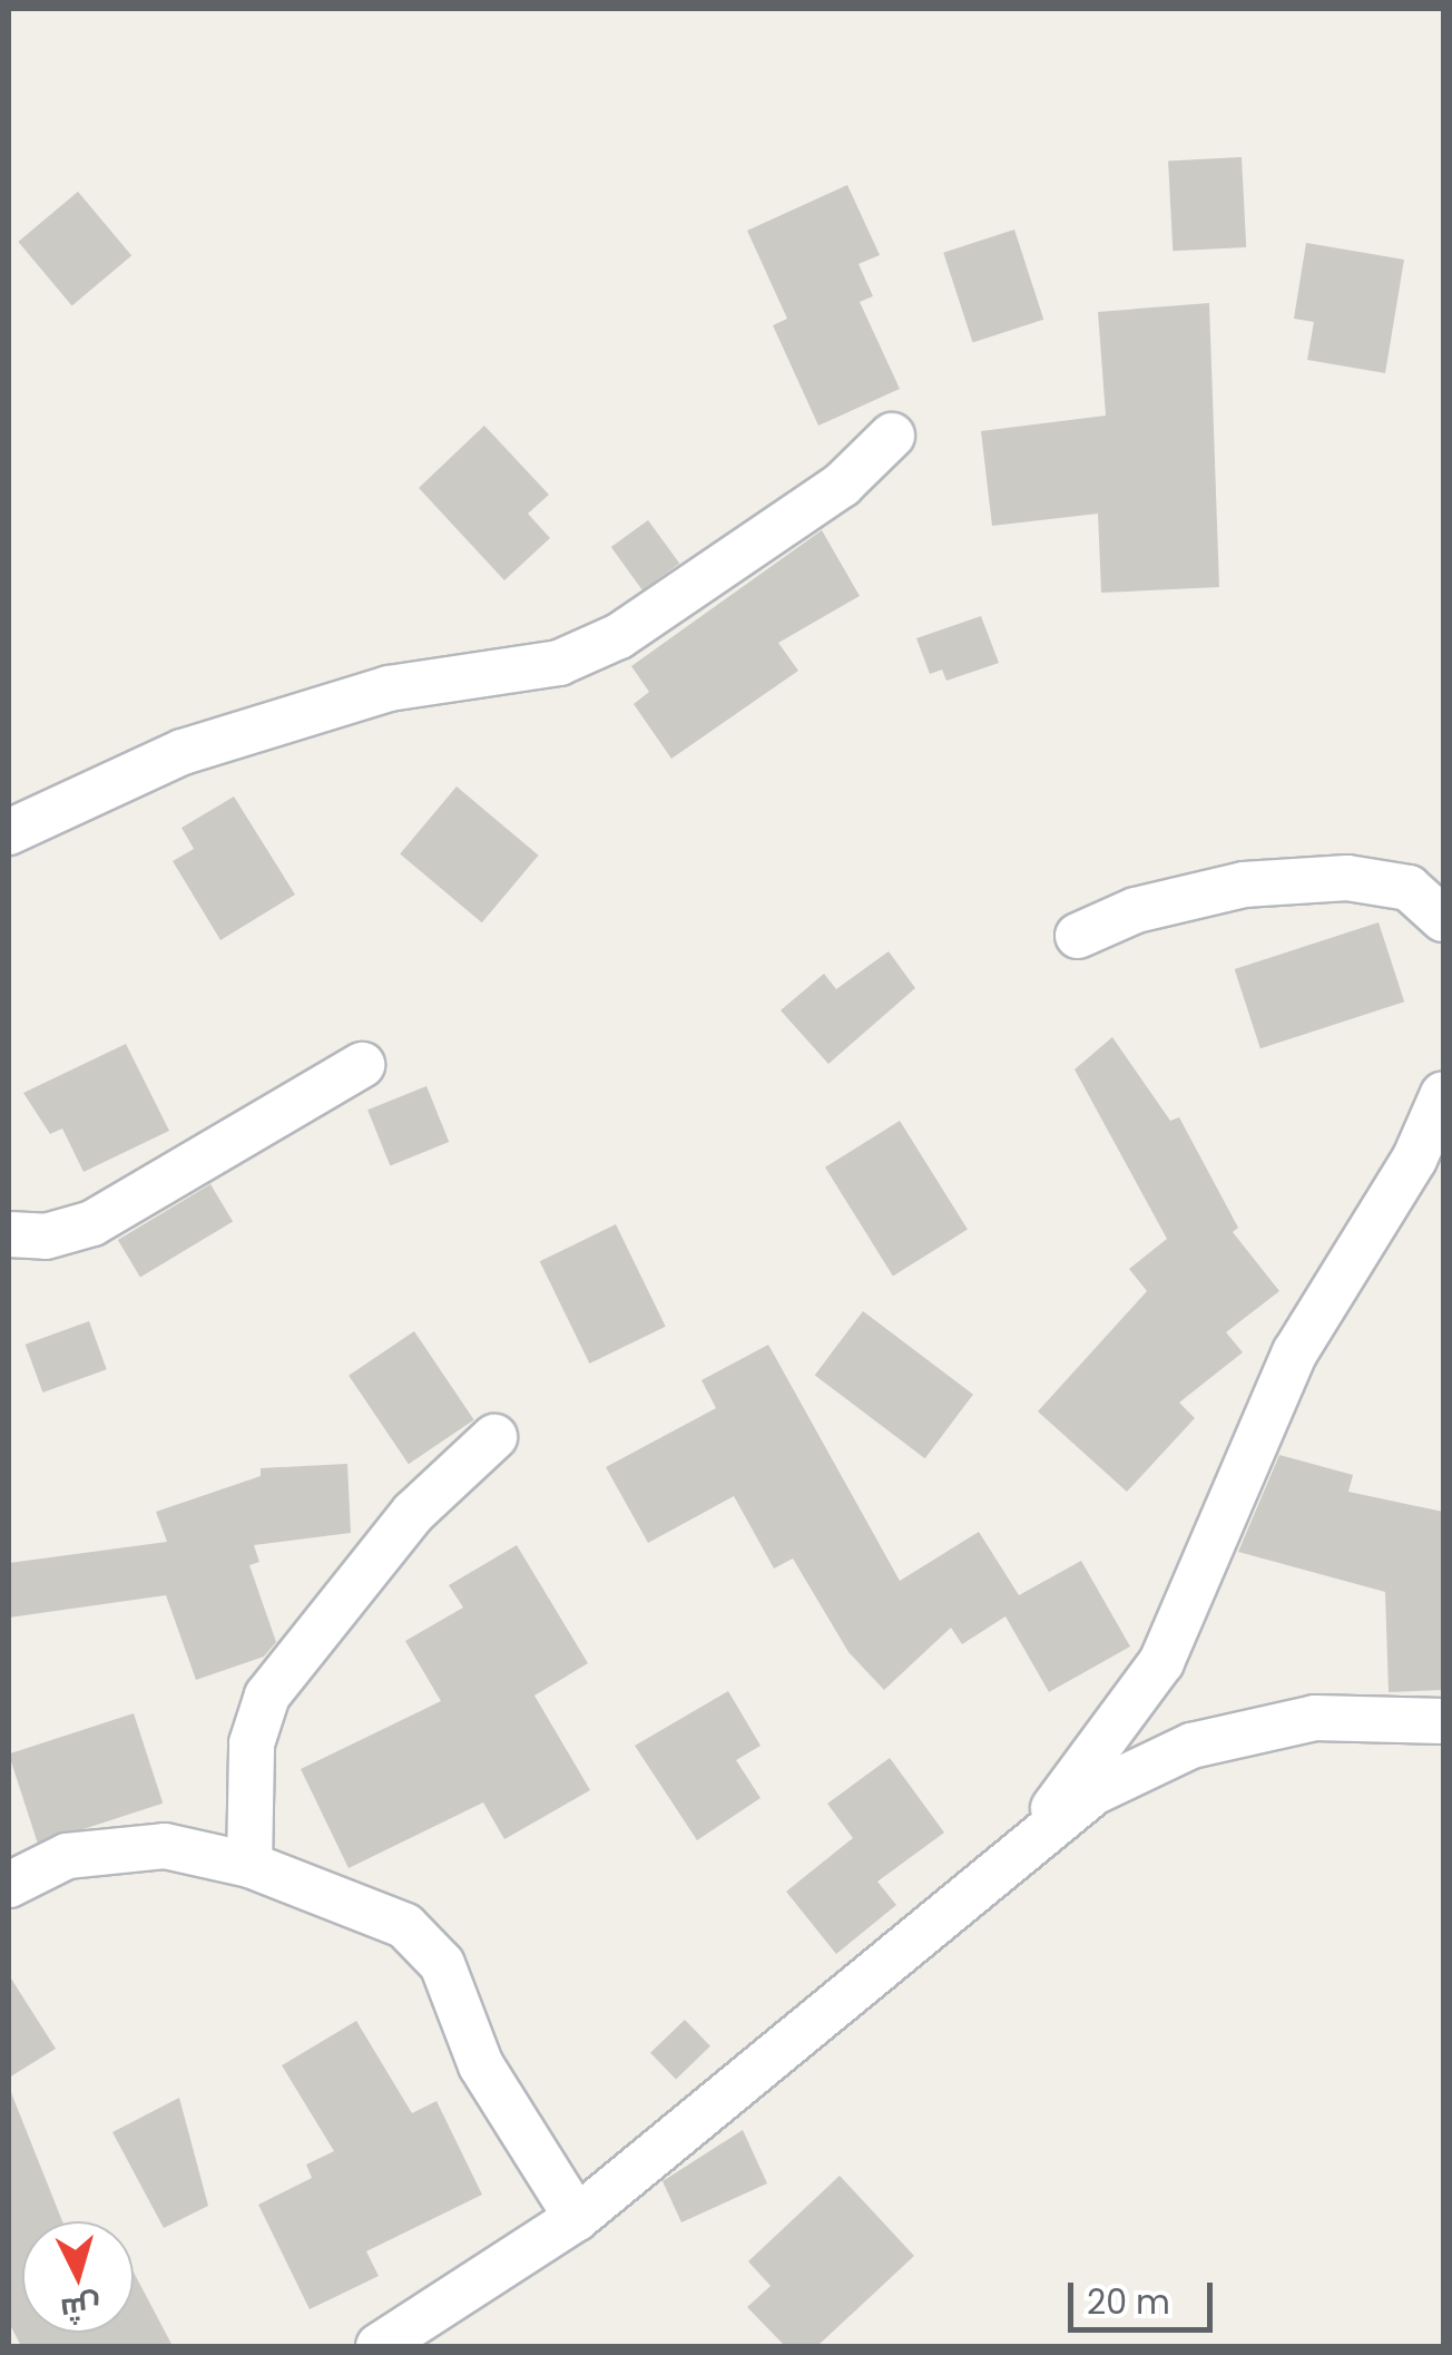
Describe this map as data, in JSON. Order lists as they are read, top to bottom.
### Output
{
  "scale_bar": "20 m",
  "north": "bottom"
}
